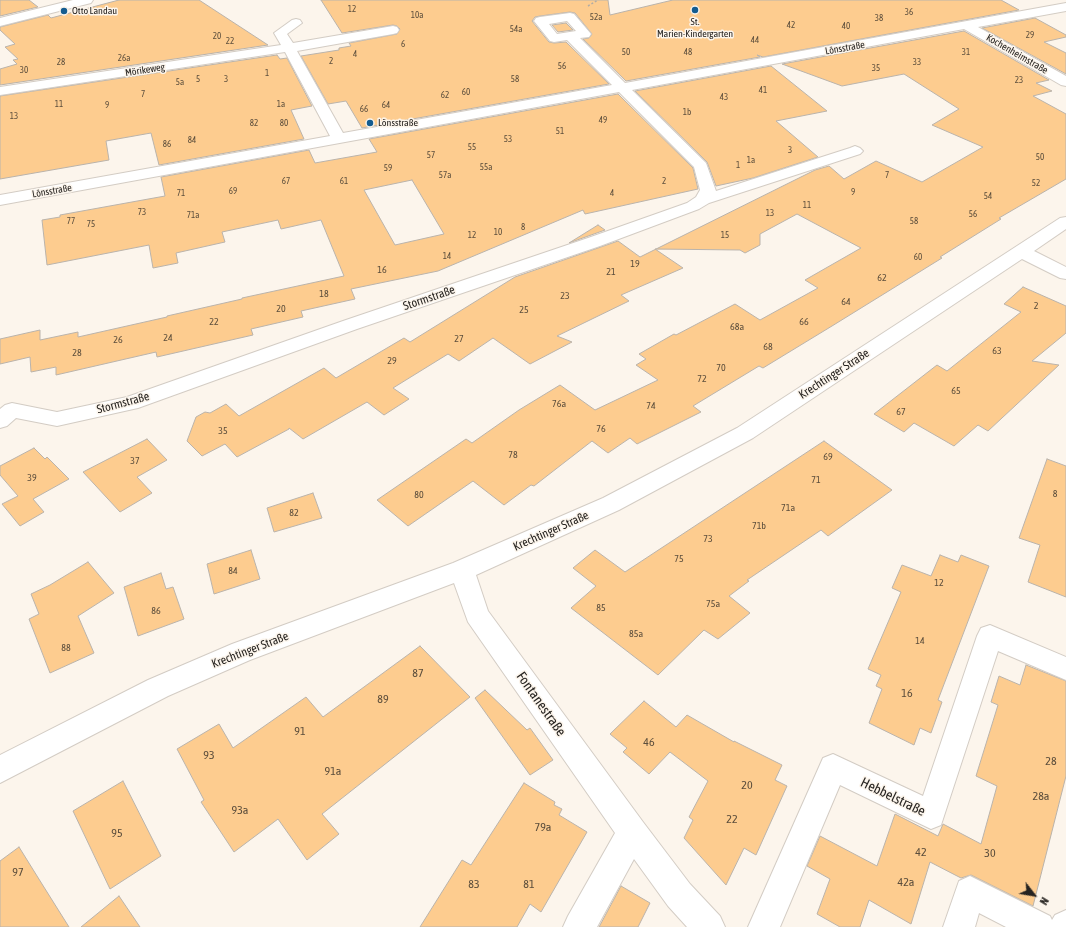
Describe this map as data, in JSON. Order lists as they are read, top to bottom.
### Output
{
  "streets": {
    "street": [
      "Lönsstraße",
      "Kochenheimstraße",
      "Mörikeweg",
      "Stormstraße",
      "Krechtinger Straße",
      "Fontanestraße",
      "Hebbelstraße"
    ]
  },
  "crossings": [
    ["Lönsstraße", "Kochenheimstraße"],
    ["Krechtinger Straße", "Fontanestraße"]
  ],
  "places": ["St. Marien-Kindergarten", "Otto Landau", "Lönsstraße"],
  "house_numbers": [
    "12",
    "36",
    "10a",
    "52a",
    "38",
    "42",
    "40",
    "54a",
    "29",
    "20",
    "44",
    "22",
    "6",
    "50",
    "48",
    "31",
    "4",
    "26a",
    "2",
    "28",
    "33",
    "56",
    "35",
    "30",
    "1",
    "5",
    "3",
    "58",
    "23",
    "5a",
    "41",
    "60",
    "7",
    "62",
    "43",
    "11",
    "1a",
    "9",
    "64",
    "66",
    "1b",
    "13",
    "49",
    "82",
    "80",
    "51",
    "53",
    "84",
    "86",
    "55",
    "3",
    "57",
    "50",
    "1a",
    "1",
    "55a",
    "59",
    "57a",
    "7",
    "67",
    "61",
    "2",
    "52",
    "69",
    "9",
    "71",
    "4",
    "54",
    "11",
    "73",
    "13",
    "56",
    "71a",
    "77",
    "58",
    "75",
    "8",
    "10",
    "12",
    "15",
    "14",
    "60",
    "19",
    "16",
    "21",
    "62",
    "18",
    "23",
    "64",
    "2",
    "20",
    "25",
    "22",
    "66",
    "68a",
    "24",
    "27",
    "26",
    "68",
    "63",
    "28",
    "29",
    "70",
    "72",
    "65",
    "76a",
    "74",
    "67",
    "76",
    "35",
    "78",
    "69",
    "37",
    "39",
    "71",
    "8",
    "80",
    "71a",
    "82",
    "71b",
    "73",
    "75",
    "84",
    "12",
    "75a",
    "85",
    "86",
    "85a",
    "14",
    "88",
    "87",
    "16",
    "89",
    "91",
    "46",
    "93",
    "28",
    "91a",
    "20",
    "28a",
    "93a",
    "22",
    "79a",
    "95",
    "42",
    "30",
    "97",
    "42a",
    "83",
    "81"
  ],
  "north": "bottom right"
}
